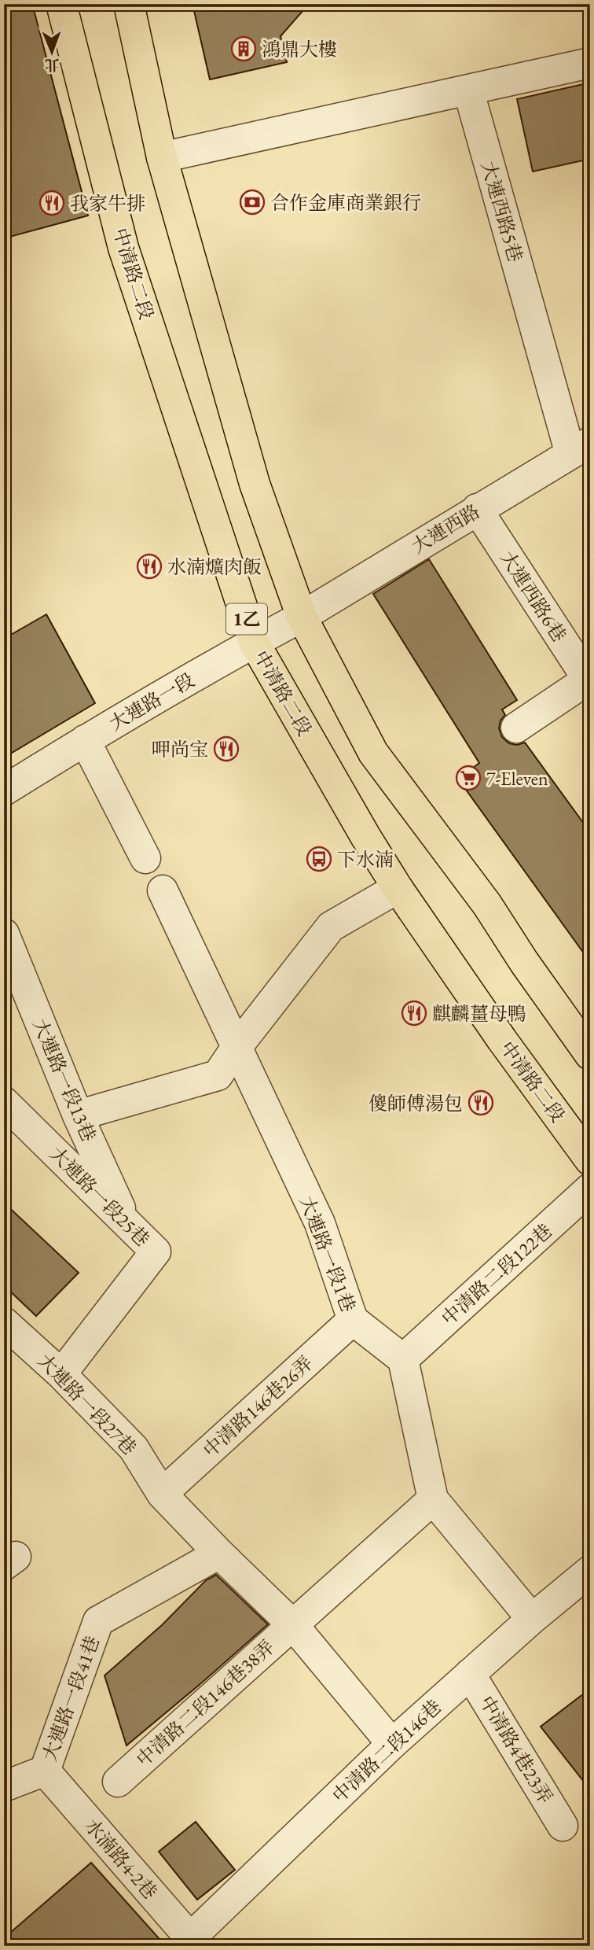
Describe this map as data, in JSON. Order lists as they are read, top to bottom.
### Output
{
  "streets": {
    "main road": ["中清路二段", "1乙"],
    "street": [
      "大連西路5巷",
      "大連西路",
      "大連西路6巷",
      "大連路一段",
      "大連路一段13巷",
      "大連路一段25巷",
      "大連路一段1巷",
      "中清路二段122巷",
      "大連路一段27巷",
      "中清路146巷26弄",
      "大連路一段41巷",
      "中清路二段146巷38弄",
      "中清路4巷23弄",
      "中清路二段146巷",
      "水湳路4-2巷"
    ]
  },
  "crossings": [
    ["大連西路5巷", "大連西路"],
    ["中清路二段", "大連路一段"],
    ["大連西路", "大連西路6巷"],
    ["大連西路", "1乙"],
    ["大連西路", "大連路一段"],
    ["1乙", "大連路一段"],
    ["大連路一段13巷", "大連路一段25巷"],
    ["大連路一段25巷", "大連路一段27巷"],
    ["大連路一段1巷", "中清路二段122巷"],
    ["大連路一段1巷", "中清路146巷26弄"],
    ["大連路一段27巷", "中清路146巷26弄"],
    ["大連路一段27巷", "中清路二段146巷38弄"],
    ["中清路146巷26弄", "中清路二段146巷38弄"],
    ["大連路一段41巷", "中清路二段146巷38弄"],
    ["大連路一段41巷", "水湳路4-2巷"],
    ["中清路二段146巷38弄", "中清路二段146巷"],
    ["中清路4巷23弄", "中清路二段146巷"],
    ["中清路二段146巷", "水湳路4-2巷"]
  ],
  "places": {
    "building": ["鴻鼎大樓"],
    "bank": ["合作金庫商業銀行"],
    "restaurant": [
      "我家牛排",
      "水湳爌肉飯",
      "呷尚宝",
      "麒麟薑母鴨",
      "傻師傅湯包"
    ],
    "supermarket": ["7-Eleven"],
    "bus stop": ["下水湳"]
  },
  "north": "bottom"
}
